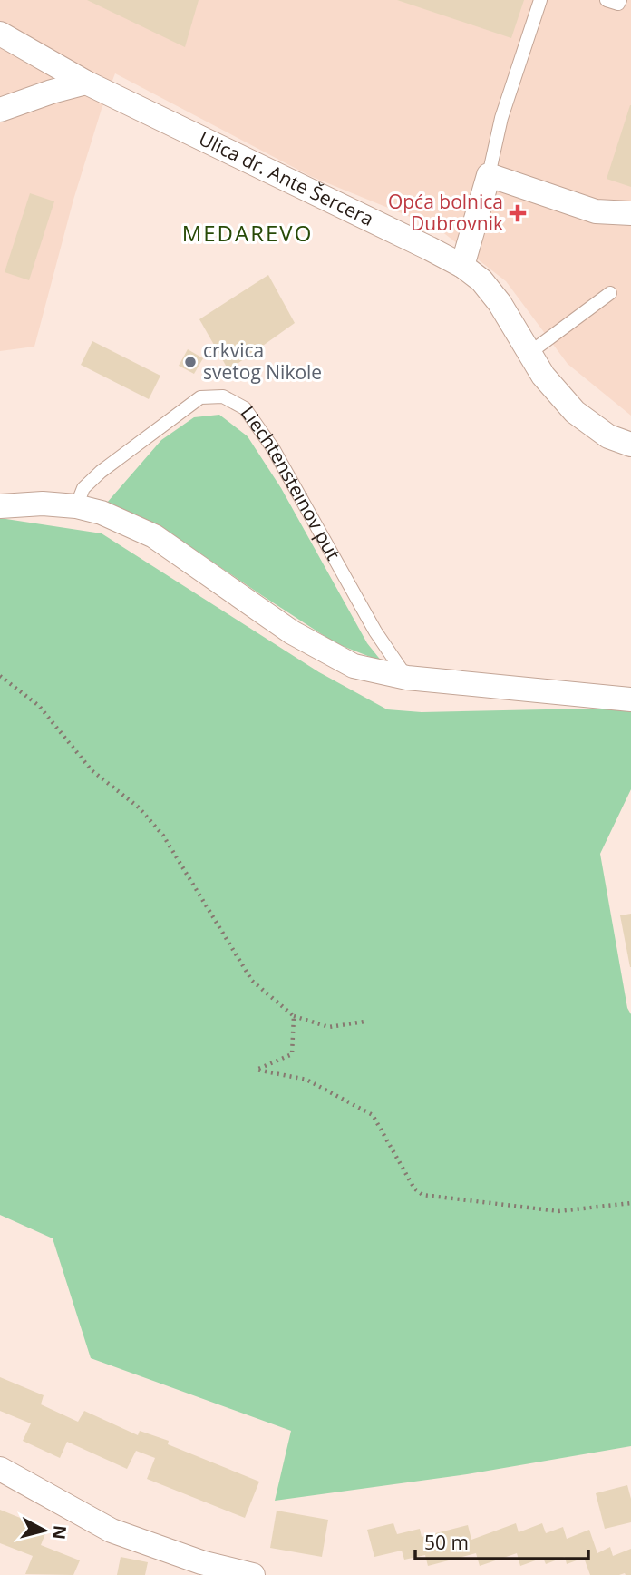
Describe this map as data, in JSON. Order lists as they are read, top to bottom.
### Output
{
  "streets": {
    "street": ["Ulica dr. Ante Šercera"],
    "lane": ["Liechtensteinov put"]
  },
  "districts": ["MEDAREVO"],
  "places": {
    "health": ["Opća bolnica Dubrovnik"],
    "other": ["crkvica svetog Nikole"]
  },
  "scale_bar": "50 m",
  "north": "right"
}
